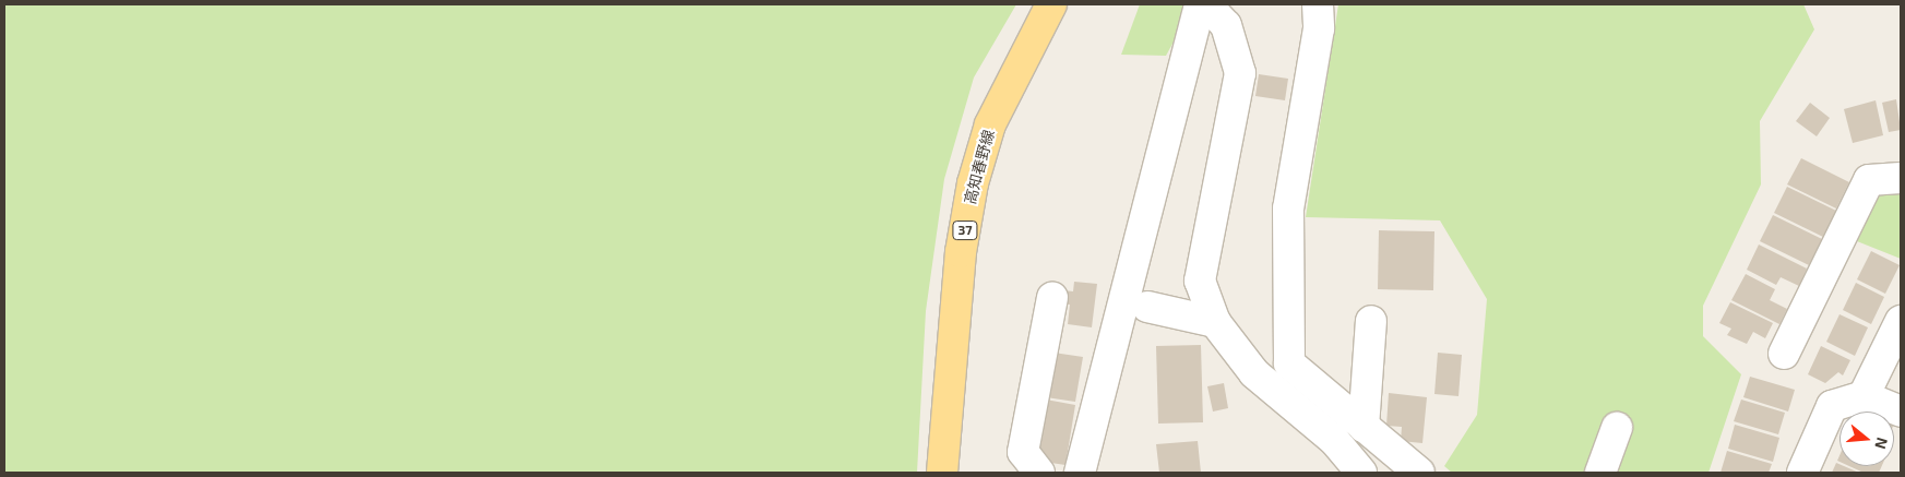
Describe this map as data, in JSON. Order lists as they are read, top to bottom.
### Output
{
  "streets": {
    "main road": ["高知春野線", "37"]
  },
  "north": "right"
}
